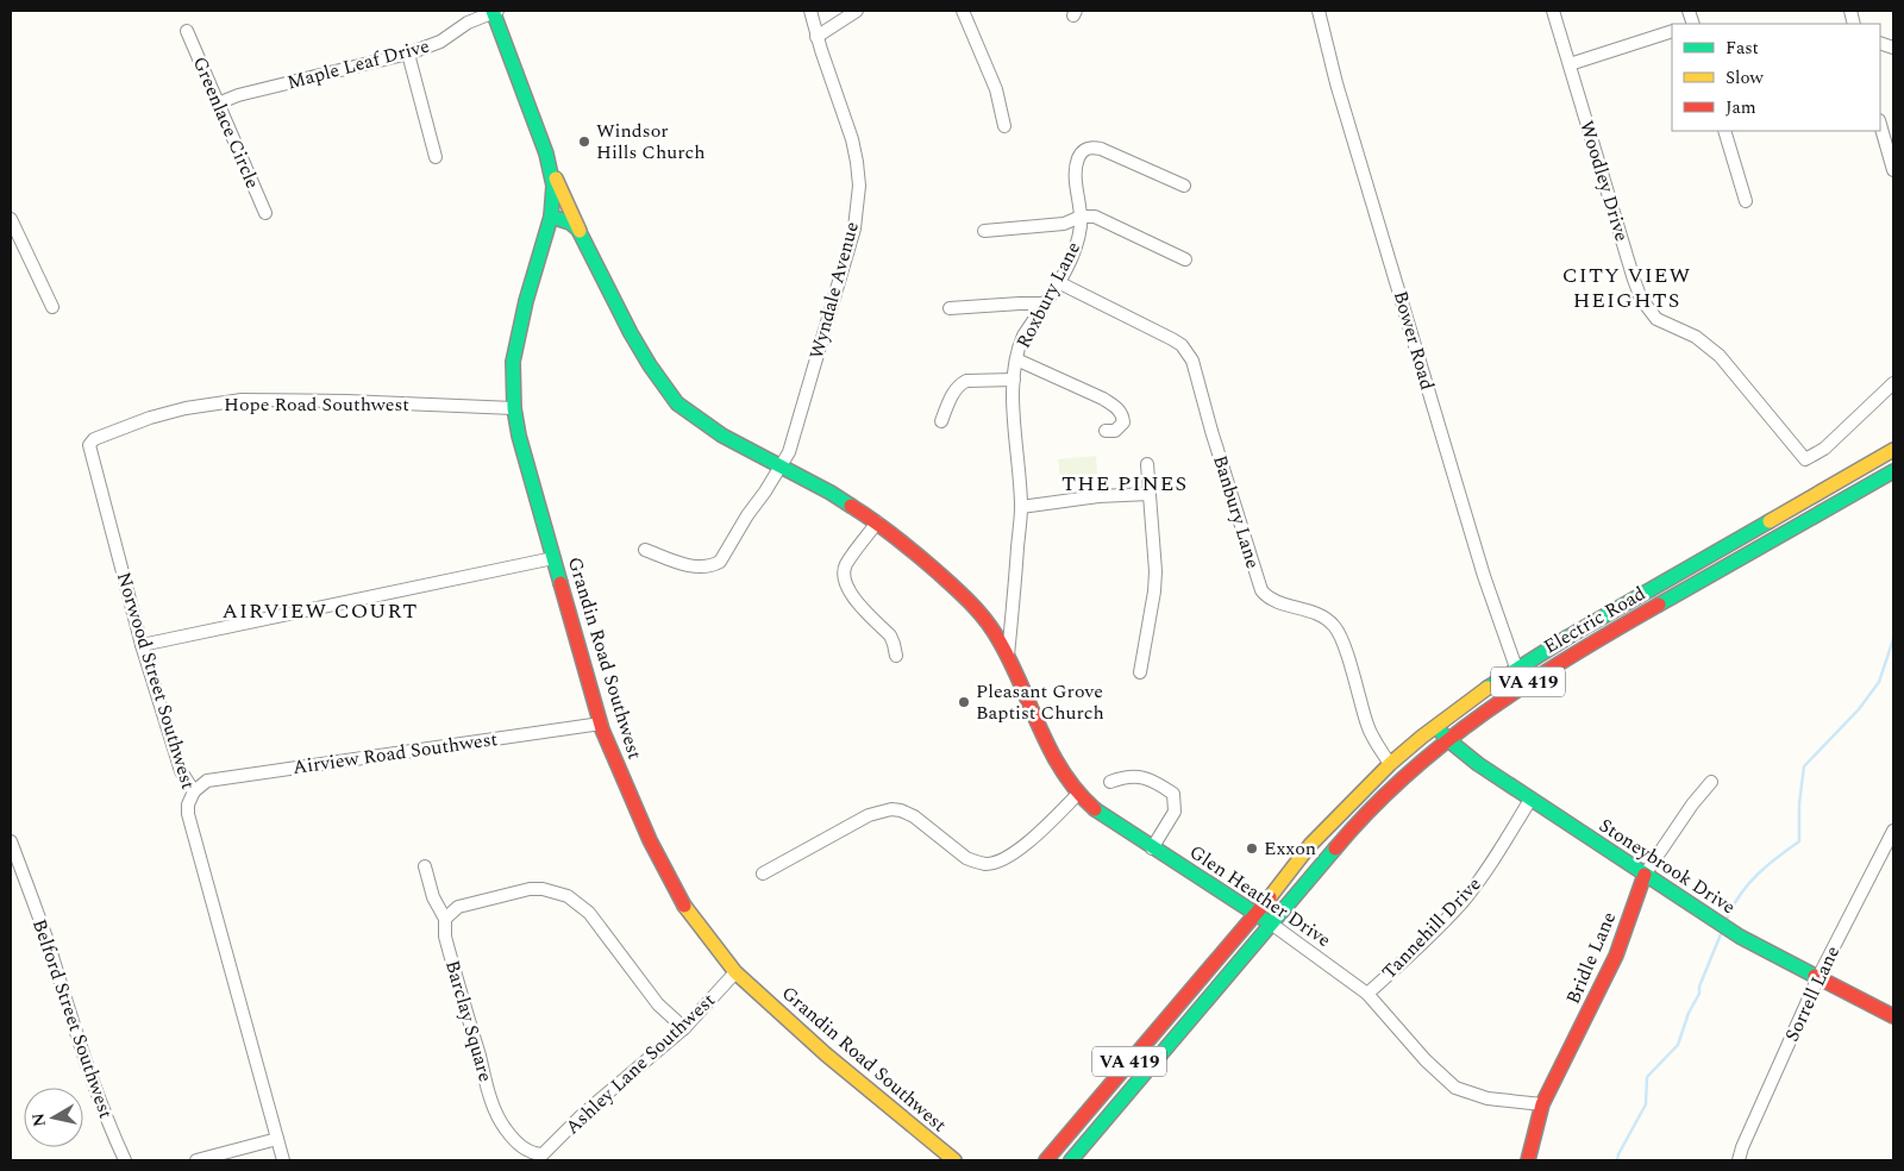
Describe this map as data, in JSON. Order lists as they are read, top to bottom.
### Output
{
  "streets": {
    "street": [
      "Maple Leaf Drive",
      "Greenlace Circle",
      "Woodley Drive",
      "Wyndale Avenue",
      "Roxbury Lane",
      "Bower Road",
      "Hope Road Southwest",
      "Banbury Lane",
      "Electric Road",
      "Grandin Road Southwest",
      "Norwood Street Southwest",
      "VA 419",
      "Airview Road Southwest",
      "Stoneybrook Drive",
      "Glen Heather Drive",
      "Tannehill Drive",
      "Bridle Lane",
      "Sorrell Lane",
      "Belford Street Southwest",
      "Barclay Square",
      "Ashley Lane Southwest"
    ]
  },
  "crossings": [
    ["Maple Leaf Drive", "Greenlace Circle"],
    ["Maple Leaf Drive", "Grandin Road Southwest"],
    ["Wyndale Avenue", "Glen Heather Drive"],
    ["Roxbury Lane", "Banbury Lane"],
    ["Roxbury Lane", "Glen Heather Drive"],
    ["Bower Road", "Electric Road"],
    ["Hope Road Southwest", "Grandin Road Southwest"],
    ["Hope Road Southwest", "Norwood Street Southwest"],
    ["Banbury Lane", "Electric Road"],
    ["Electric Road", "VA 419"],
    ["Electric Road", "Stoneybrook Drive"],
    ["Electric Road", "Glen Heather Drive"],
    ["Grandin Road Southwest", "Airview Road Southwest"],
    ["Grandin Road Southwest", "Glen Heather Drive"],
    ["Grandin Road Southwest", "Ashley Lane Southwest"],
    ["Norwood Street Southwest", "Airview Road Southwest"],
    ["VA 419", "Glen Heather Drive"],
    ["Stoneybrook Drive", "Tannehill Drive"],
    ["Stoneybrook Drive", "Bridle Lane"],
    ["Stoneybrook Drive", "Sorrell Lane"],
    ["Glen Heather Drive", "Tannehill Drive"],
    ["Glen Heather Drive", "Bridle Lane"],
    ["Barclay Square", "Ashley Lane Southwest"]
  ],
  "districts": ["CITY VIEW HEIGHTS", "THE PINES", "AIRVIEW COURT"],
  "places": ["Windsor Hills Church", "Pleasant Grove Baptist Church", "Exxon"],
  "legend": ["Fast", "Slow", "Jam"],
  "north": "left"
}
